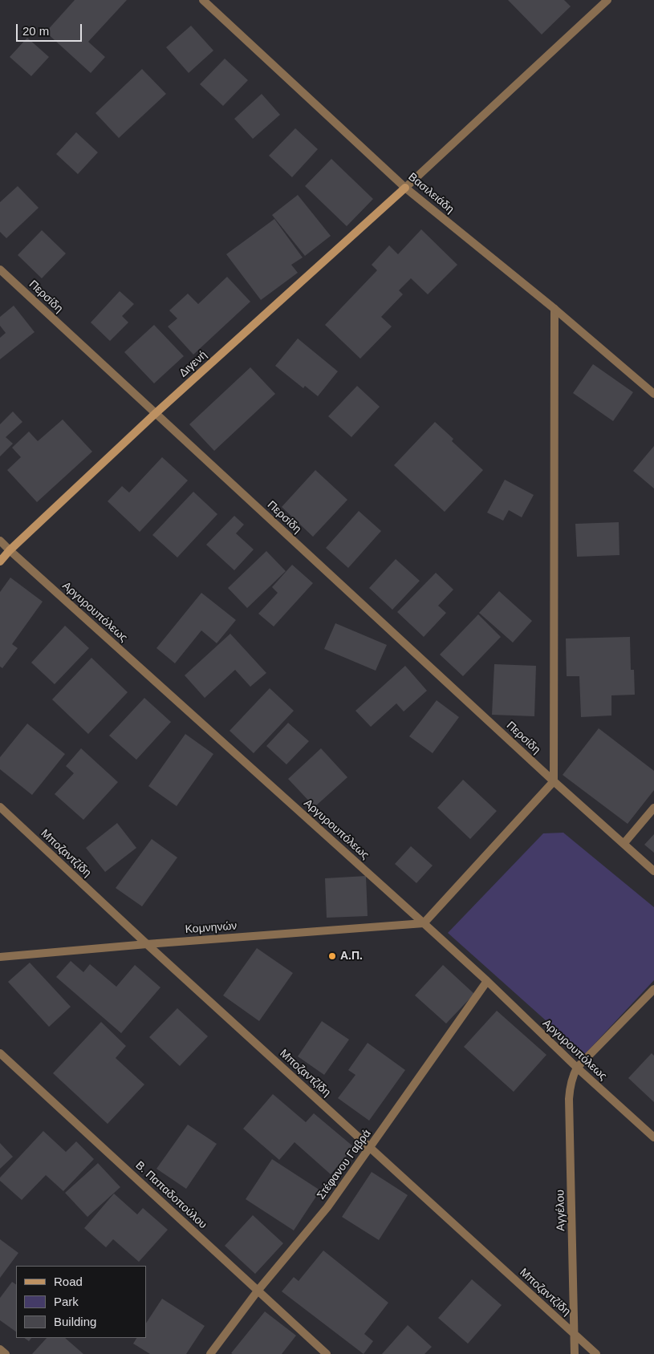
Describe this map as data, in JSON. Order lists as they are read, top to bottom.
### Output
{
  "streets": {
    "main road": ["Διγενή"],
    "street": [
      "Βασιλειάδη",
      "Περσίδη",
      "Αργυρουπόλεως",
      "Μποζαντζίδη",
      "Κομνηνών",
      "Στέφανου Γαβρά",
      "B. Παπαδοπούλου",
      "Αγγέλου"
    ]
  },
  "crossings": [
    ["Βασιλειάδη", "Διγενή"],
    ["Περσίδη", "Διγενή"],
    ["Διγενή", "Αργυρουπόλεως"],
    ["Αργυρουπόλεως", "Κομνηνών"],
    ["Αργυρουπόλεως", "Στέφανου Γαβρά"],
    ["Αργυρουπόλεως", "Αγγέλου"],
    ["Μποζαντζίδη", "Κομνηνών"],
    ["Μποζαντζίδη", "Στέφανου Γαβρά"],
    ["Μποζαντζίδη", "Αγγέλου"],
    ["Στέφανου Γαβρά", "B. Παπαδοπούλου"]
  ],
  "places": ["Α.Π."],
  "legend": ["Road", "Park", "Building"],
  "scale_bar": "20 m"
}
